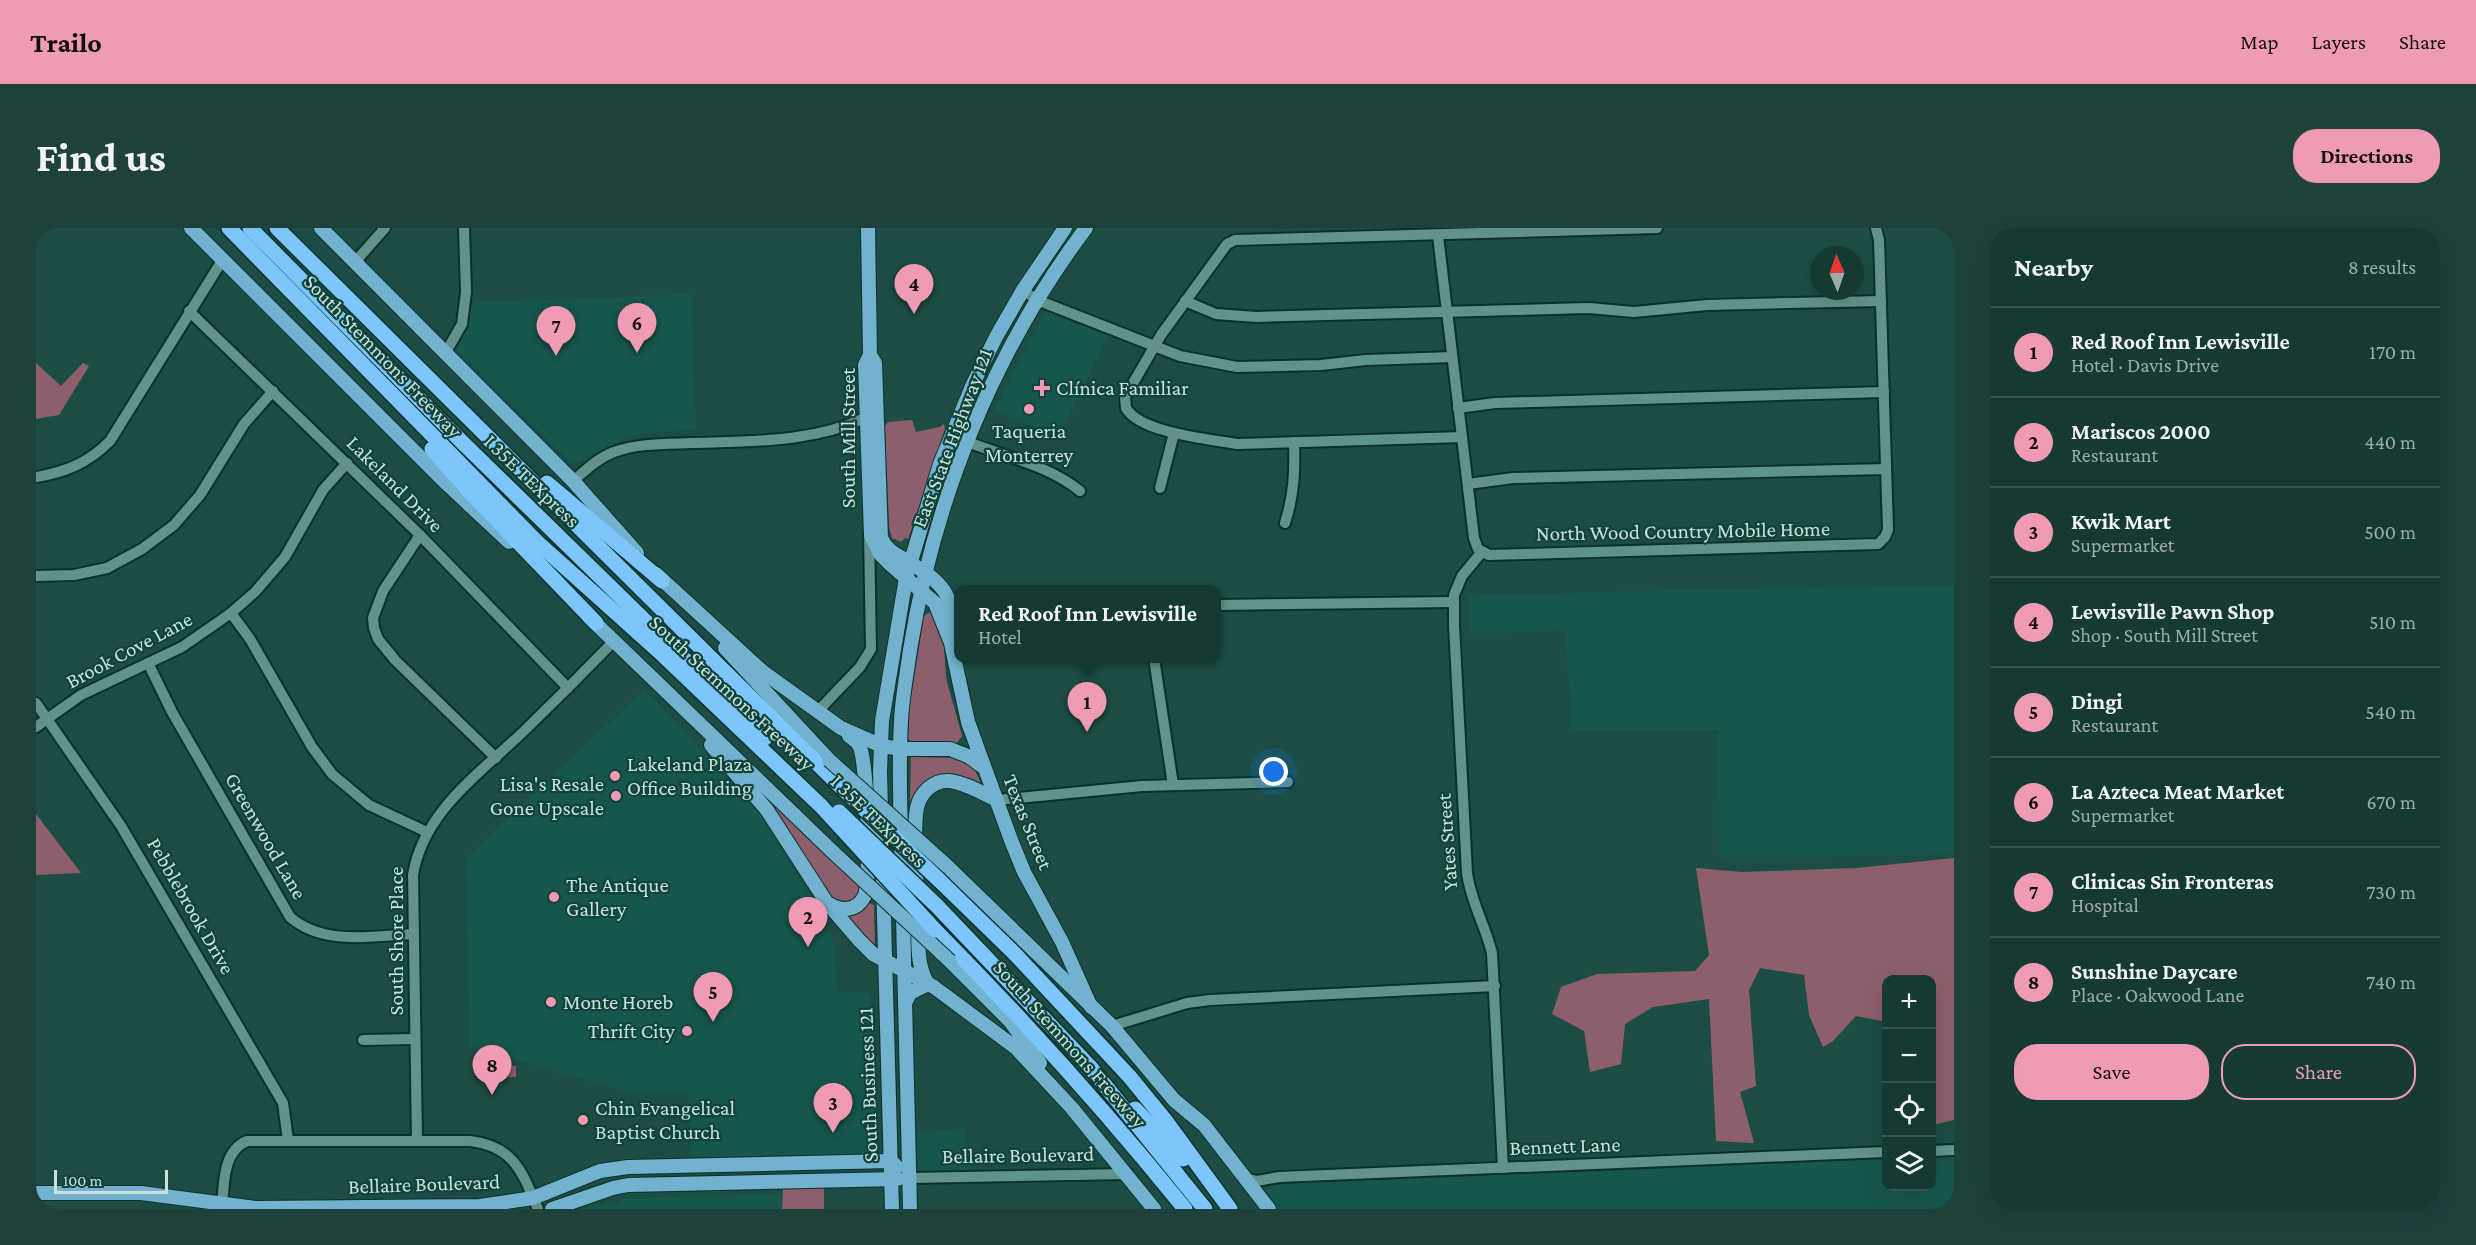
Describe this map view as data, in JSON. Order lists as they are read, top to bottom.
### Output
{
  "streets": {
    "highway": ["South Stemmons Freeway", "I 35E TEXpress"],
    "main road": [
      "South Mill Street",
      "East State Highway 121",
      "Texas Street",
      "South Business 121",
      "Bellaire Boulevard"
    ],
    "street": [
      "Lakeland Drive",
      "North Wood Country Mobile Home",
      "Brook Cove Lane",
      "Greenwood Lane",
      "Yates Street",
      "Pebblebrook Drive",
      "South Shore Place",
      "Bennett Lane"
    ]
  },
  "crossings": [
    ["South Stemmons Freeway", "South Mill Street"],
    ["South Stemmons Freeway", "East State Highway 121"],
    ["South Stemmons Freeway", "I 35E TEXpress"],
    ["South Stemmons Freeway", "Texas Street"],
    ["South Stemmons Freeway", "South Shore Place"],
    ["South Stemmons Freeway", "South Business 121"],
    ["South Stemmons Freeway", "Bennett Lane"],
    ["South Stemmons Freeway", "Bellaire Boulevard"],
    ["South Mill Street", "East State Highway 121"],
    ["South Mill Street", "Texas Street"],
    ["East State Highway 121", "Texas Street"],
    ["East State Highway 121", "South Business 121"],
    ["Lakeland Drive", "Brook Cove Lane"],
    ["Lakeland Drive", "South Shore Place"],
    ["North Wood Country Mobile Home", "Yates Street"],
    ["Brook Cove Lane", "Greenwood Lane"],
    ["Brook Cove Lane", "Pebblebrook Drive"],
    ["Greenwood Lane", "South Shore Place"],
    ["Yates Street", "Bennett Lane"],
    ["South Business 121", "Bellaire Boulevard"]
  ],
  "places": {
    "health": ["Clínica Familiar"],
    "other": [
      "Taqueria Monterrey",
      "Lakeland Plaza Office Building",
      "Lisa's Resale Gone Upscale",
      "The Antique Gallery",
      "Monte Horeb",
      "Thrift City",
      "Chin Evangelical Baptist Church"
    ]
  },
  "scale_bar": "100 m",
  "north": "top",
  "page": {
    "header": "Trailo",
    "nav": ["Map", "Layers", "Share"],
    "buttons": [
      "Directions",
      ["Save", "Share"]
    ],
    "title": "Find us",
    "heading": ["Nearby", "8 results"],
    "pins": [
      "4",
      "6",
      "7",
      "1",
      "2",
      "5",
      "8",
      "3"
    ],
    "list": [
      {
        "mark": "1",
        "name": "Red Roof Inn Lewisville",
        "note": "Hotel · Davis Drive",
        "value": "170 m"
      },
      {
        "mark": "2",
        "name": "Mariscos 2000",
        "note": "Restaurant",
        "value": "440 m"
      },
      {
        "mark": "3",
        "name": "Kwik Mart",
        "note": "Supermarket",
        "value": "500 m"
      },
      {
        "mark": "4",
        "name": "Lewisville Pawn Shop",
        "note": "Shop · South Mill Street",
        "value": "510 m"
      },
      {
        "mark": "5",
        "name": "Dingi",
        "note": "Restaurant",
        "value": "540 m"
      },
      {
        "mark": "6",
        "name": "La Azteca Meat Market",
        "note": "Supermarket",
        "value": "670 m"
      },
      {
        "mark": "7",
        "name": "Clinicas Sin Fronteras",
        "note": "Hospital",
        "value": "730 m"
      },
      {
        "mark": "8",
        "name": "Sunshine Daycare",
        "note": "Place · Oakwood Lane",
        "value": "740 m"
      }
    ],
    "popup": ["Red Roof Inn Lewisville", "Hotel"],
    "map_buttons": ["+", "−"],
    "scale": "100 m"
  }
}
